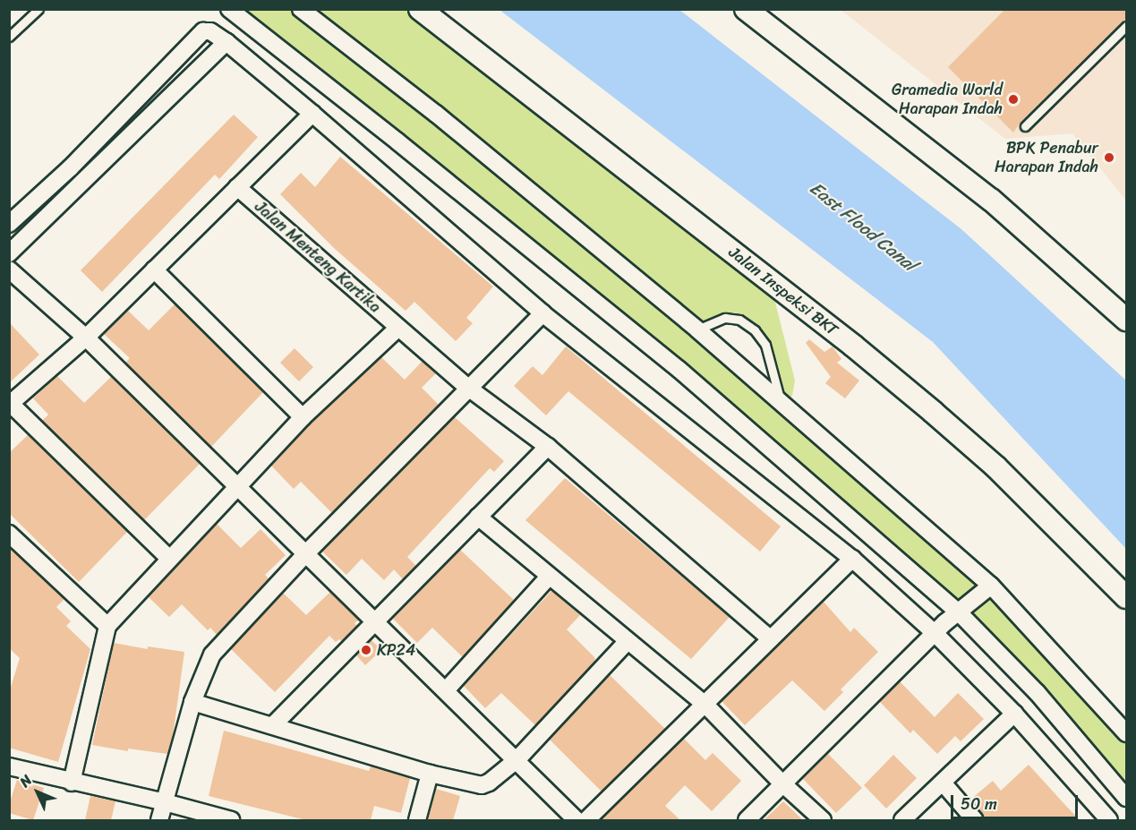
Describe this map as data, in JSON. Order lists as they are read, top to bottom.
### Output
{
  "streets": {
    "street": ["Jalan Menteng Kartika", "Jalan Inspeksi BKT"]
  },
  "water": ["East Flood Canal"],
  "places": ["Gramedia World Harapan Indah", "BPK Penabur Harapan Indah", "KP24"],
  "scale_bar": "50 m",
  "north": "top left"
}
